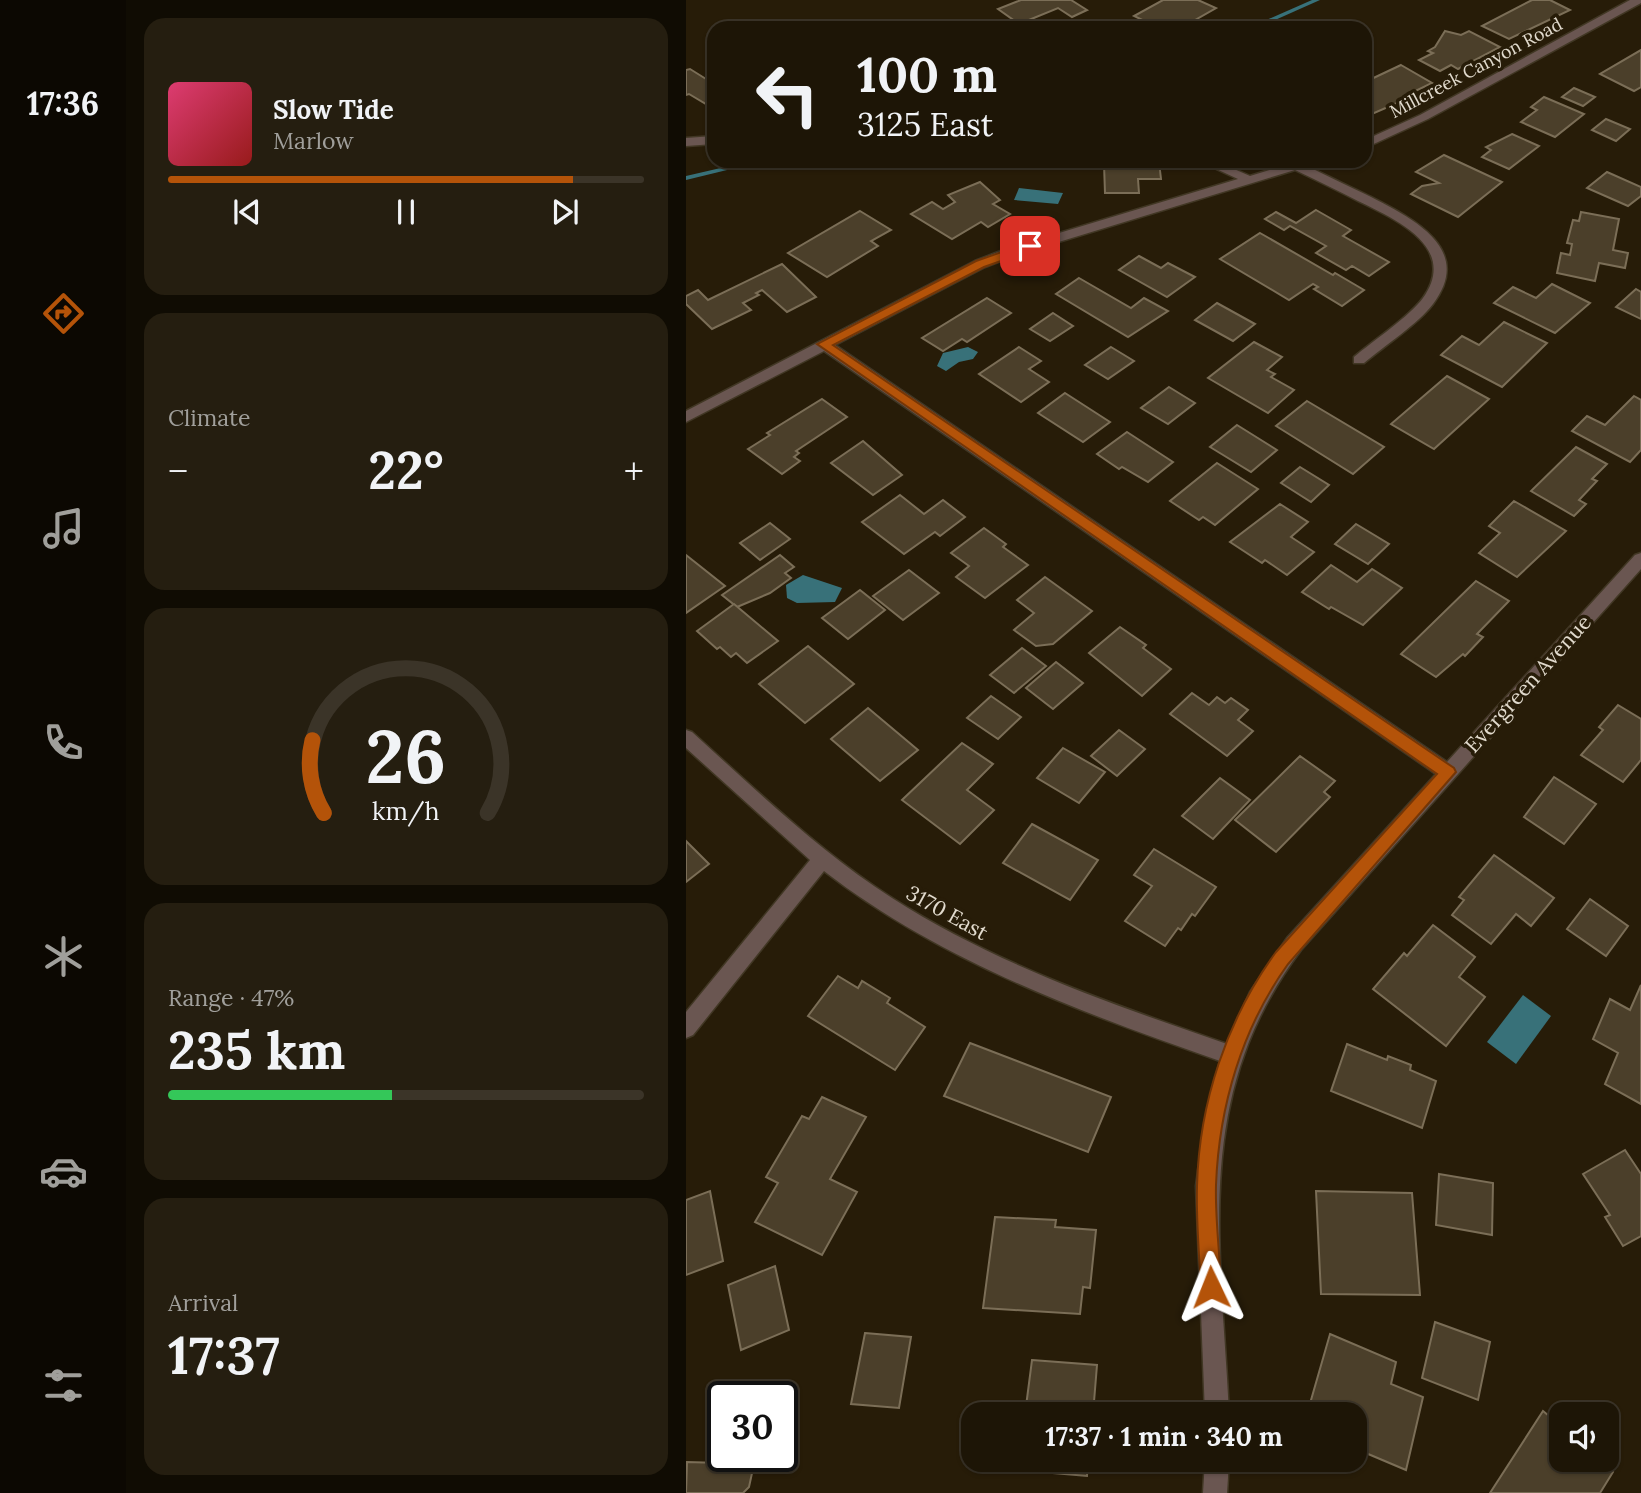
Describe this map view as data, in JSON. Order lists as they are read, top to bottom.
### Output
{
  "streets": {
    "street": ["Millcreek Canyon Road", "Evergreen Avenue", "3170 East"]
  },
  "crossings": [
    ["Evergreen Avenue", "3170 East"]
  ],
  "page": {
    "tabs": "17:36",
    "turn": ["100 m", "3125 East"],
    "song": ["Slow Tide", "Marlow"],
    "tile": [
      "Climate",
      ["Range · 47%", "235 km"],
      ["Arrival", "17:37"]
    ],
    "heat": ["−", "22°", "+"],
    "limit": "30",
    "trip": "17:37 · 1 min · 340 m",
    "gauge": ["26", "km/h"]
  }
}
